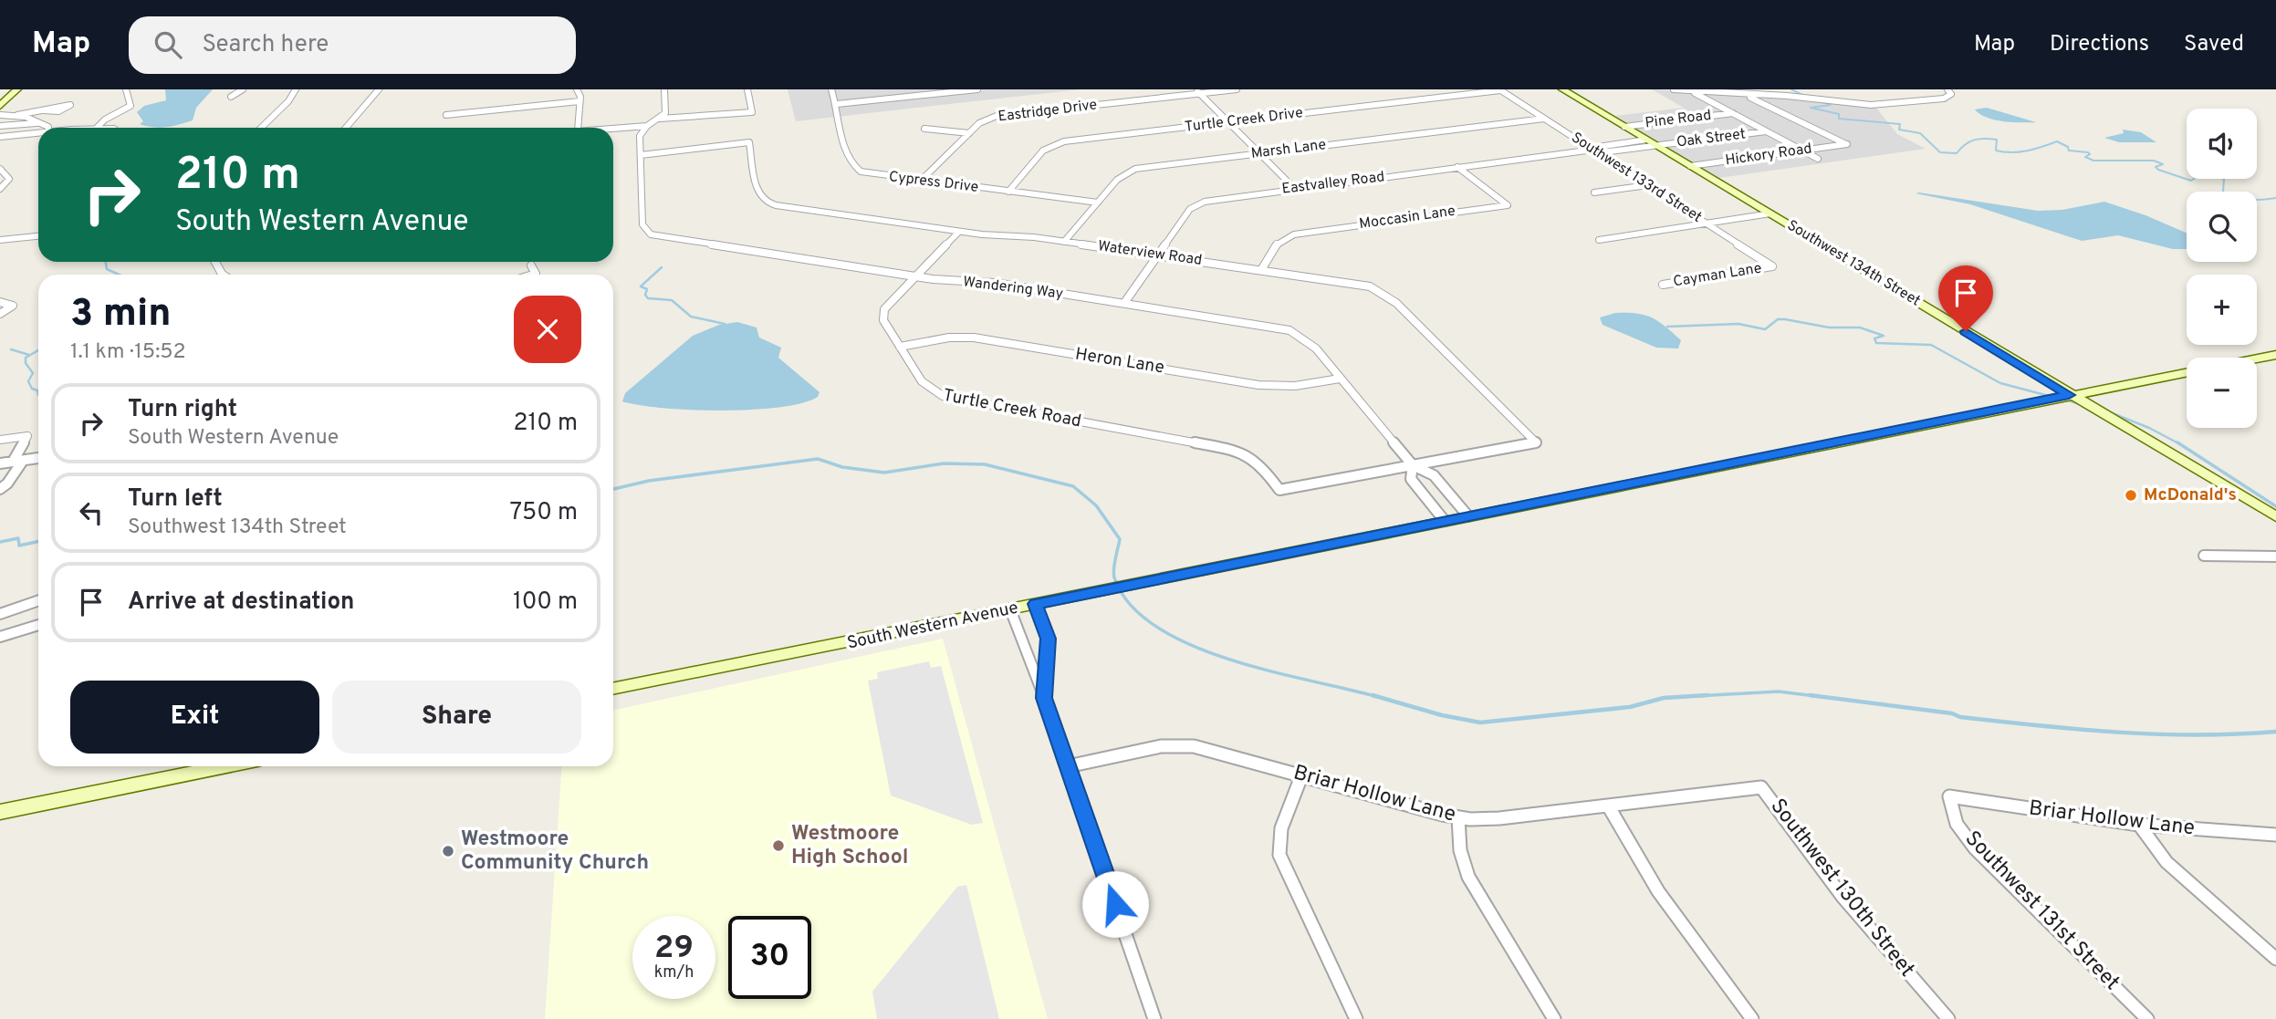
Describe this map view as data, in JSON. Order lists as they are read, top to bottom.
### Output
{
  "streets": {
    "main road": ["Southwest 134th Street", "South Western Avenue"],
    "street": [
      "Eastridge Drive",
      "Pine Road",
      "Turtle Creek Drive",
      "Oak Street",
      "Marsh Lane",
      "Hickory Road",
      "Southwest 133rd Street",
      "Cypress Drive",
      "Eastvalley Road",
      "Moccasin Lane",
      "Waterview Road",
      "Cayman Lane",
      "Wandering Way",
      "Heron Lane",
      "Turtle Creek Road",
      "Briar Hollow Lane",
      "Southwest 130th Street",
      "Southwest 131st Street"
    ]
  },
  "crossings": [
    ["Eastridge Drive", "Cypress Drive"],
    ["Pine Road", "Southwest 134th Street"],
    ["Turtle Creek Drive", "Southwest 133rd Street"],
    ["Turtle Creek Drive", "Cypress Drive"],
    ["Oak Street", "Eastvalley Road"],
    ["Oak Street", "Southwest 134th Street"],
    ["Marsh Lane", "Southwest 133rd Street"],
    ["Marsh Lane", "Cypress Drive"],
    ["Marsh Lane", "Waterview Road"],
    ["Hickory Road", "Southwest 134th Street"],
    ["Southwest 133rd Street", "Eastvalley Road"],
    ["Southwest 133rd Street", "Cayman Lane"],
    ["Eastvalley Road", "Moccasin Lane"],
    ["Eastvalley Road", "Waterview Road"],
    ["Eastvalley Road", "Southwest 134th Street"],
    ["Eastvalley Road", "Wandering Way"],
    ["Moccasin Lane", "Waterview Road"],
    ["Waterview Road", "Wandering Way"],
    ["Waterview Road", "Turtle Creek Road"],
    ["Southwest 134th Street", "South Western Avenue"],
    ["Wandering Way", "Heron Lane"],
    ["Wandering Way", "Turtle Creek Road"],
    ["Wandering Way", "South Western Avenue"],
    ["Heron Lane", "Turtle Creek Road"],
    ["Briar Hollow Lane", "Southwest 130th Street"],
    ["Briar Hollow Lane", "Southwest 131st Street"]
  ],
  "places": ["McDonald's", "Westmoore High School", "Westmoore Community Church"],
  "page": {
    "header": "Map",
    "search": "Search here",
    "nav": ["Map", "Directions", "Saved"],
    "map_buttons": ["+", "−"],
    "turn": ["210 m", "South Western Avenue"],
    "heading": ["3 min", "1.1 km · 15:52"],
    "list": [
      {
        "name": "Turn right",
        "note": "South Western Avenue",
        "value": "210 m"
      },
      {
        "name": "Turn left",
        "note": "Southwest 134th Street",
        "value": "750 m"
      },
      {
        "name": "Arrive at destination",
        "value": "100 m"
      }
    ],
    "buttons": ["Exit", "Share"],
    "speed": "29 km/h",
    "limit": "30"
  }
}
